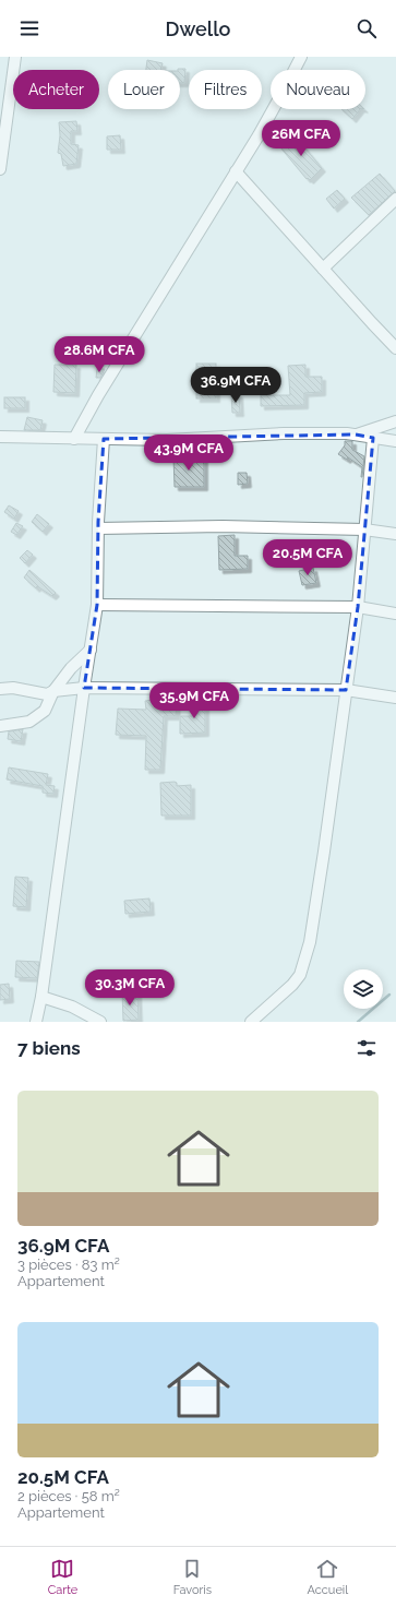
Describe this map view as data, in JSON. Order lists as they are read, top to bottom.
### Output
{
  "page": {
    "header": "Dwello",
    "chip": [
      "Acheter",
      "Louer",
      "Filtres",
      "Nouveau"
    ],
    "price": [
      "26M CFA",
      "28.6M CFA",
      "36.9M CFA",
      "43.9M CFA",
      "20.5M CFA",
      "35.9M CFA",
      "30.3M CFA"
    ],
    "heading": "7 biens",
    "list": [
      {
        "name": "36.9M CFA",
        "note": "3 pièces · 83 m² · Appartement"
      },
      {
        "name": "20.5M CFA",
        "note": "2 pièces · 58 m² · Appartement"
      }
    ],
    "tabs": ["Carte", "Favoris", "Accueil"]
  }
}
